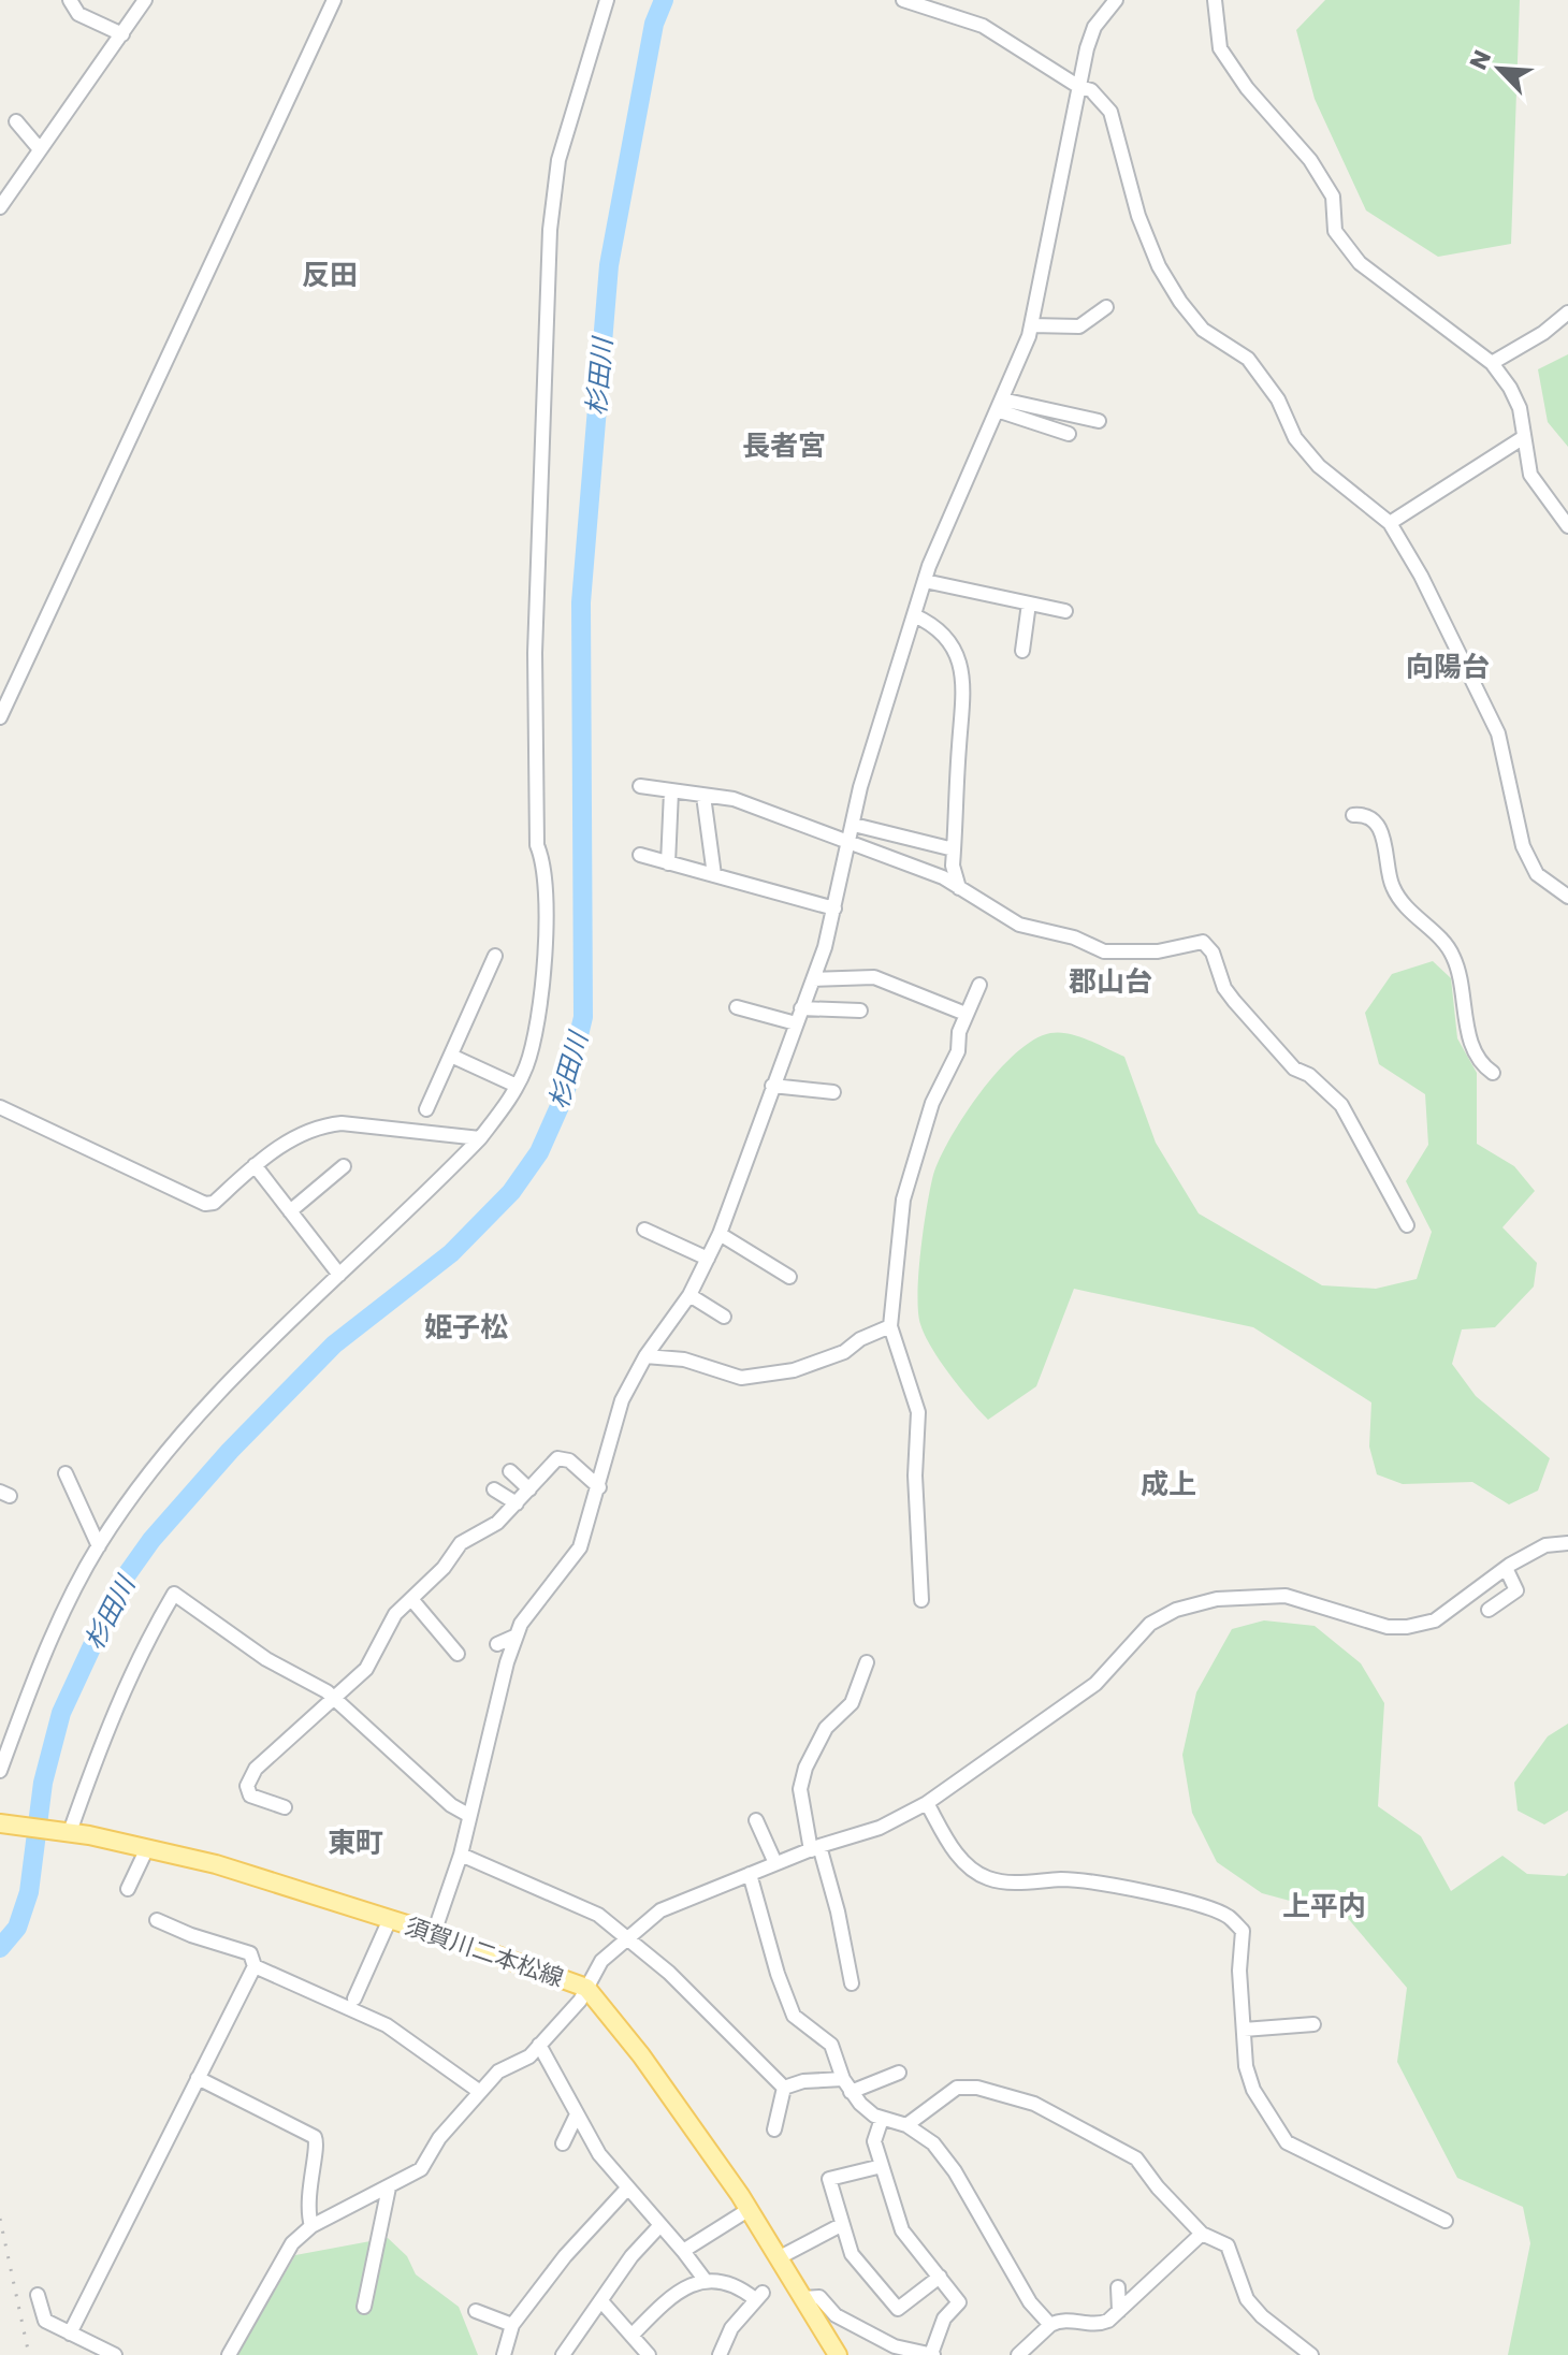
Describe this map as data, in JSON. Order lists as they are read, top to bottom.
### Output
{
  "streets": {
    "main road": ["須賀川二本松線"]
  },
  "districts": [
    "反田",
    "長者宮",
    "向陽台",
    "郡山台",
    "姫子松",
    "成上",
    "東町",
    "上平内"
  ],
  "water": ["杉田川"],
  "north": "top left"
}
